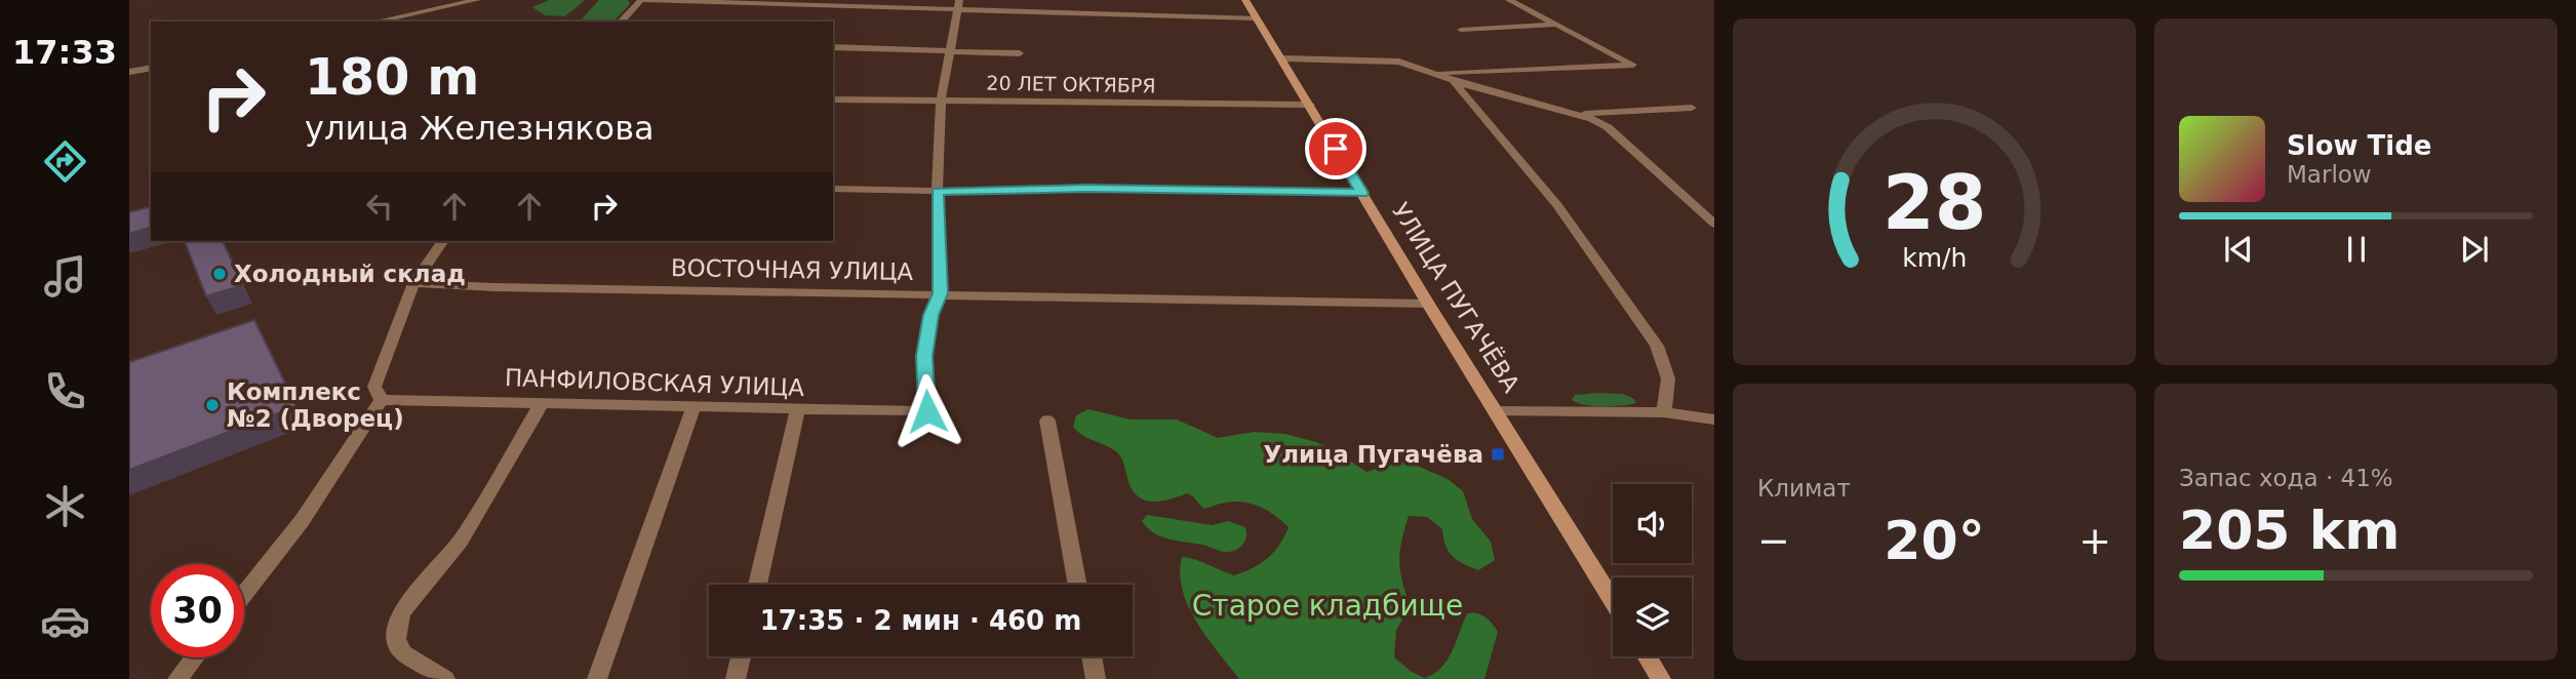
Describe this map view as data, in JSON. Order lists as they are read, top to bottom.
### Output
{
  "streets": {
    "street": [
      "20 ЛЕТ ОКТЯБРЯ",
      "ВОСТОЧНАЯ УЛИЦА",
      "УЛИЦА ПУГАЧЁВА",
      "ПАНФИЛОВСКАЯ УЛИЦА"
    ]
  },
  "crossings": [
    ["20 ЛЕТ ОКТЯБРЯ", "УЛИЦА ПУГАЧЁВА"],
    ["ВОСТОЧНАЯ УЛИЦА", "УЛИЦА ПУГАЧЁВА"],
    ["ВОСТОЧНАЯ УЛИЦА", "ПАНФИЛОВСКАЯ УЛИЦА"]
  ],
  "parks": ["Старое кладбище"],
  "places": {
    "other": ["Холодный склад", "Комплекс №2 (Дворец)"],
    "transit": ["Улица Пугачёва"]
  },
  "page": {
    "tabs": "17:33",
    "turn": ["180 m", "улица Железнякова"],
    "song": ["Slow Tide", "Marlow"],
    "tile": [
      "Климат",
      ["Запас хода · 41%", "205 km"]
    ],
    "heat": ["−", "20°", "+"],
    "limit": "30",
    "trip": "17:35 · 2 мин · 460 m",
    "gauge": ["28", "km/h"]
  }
}
